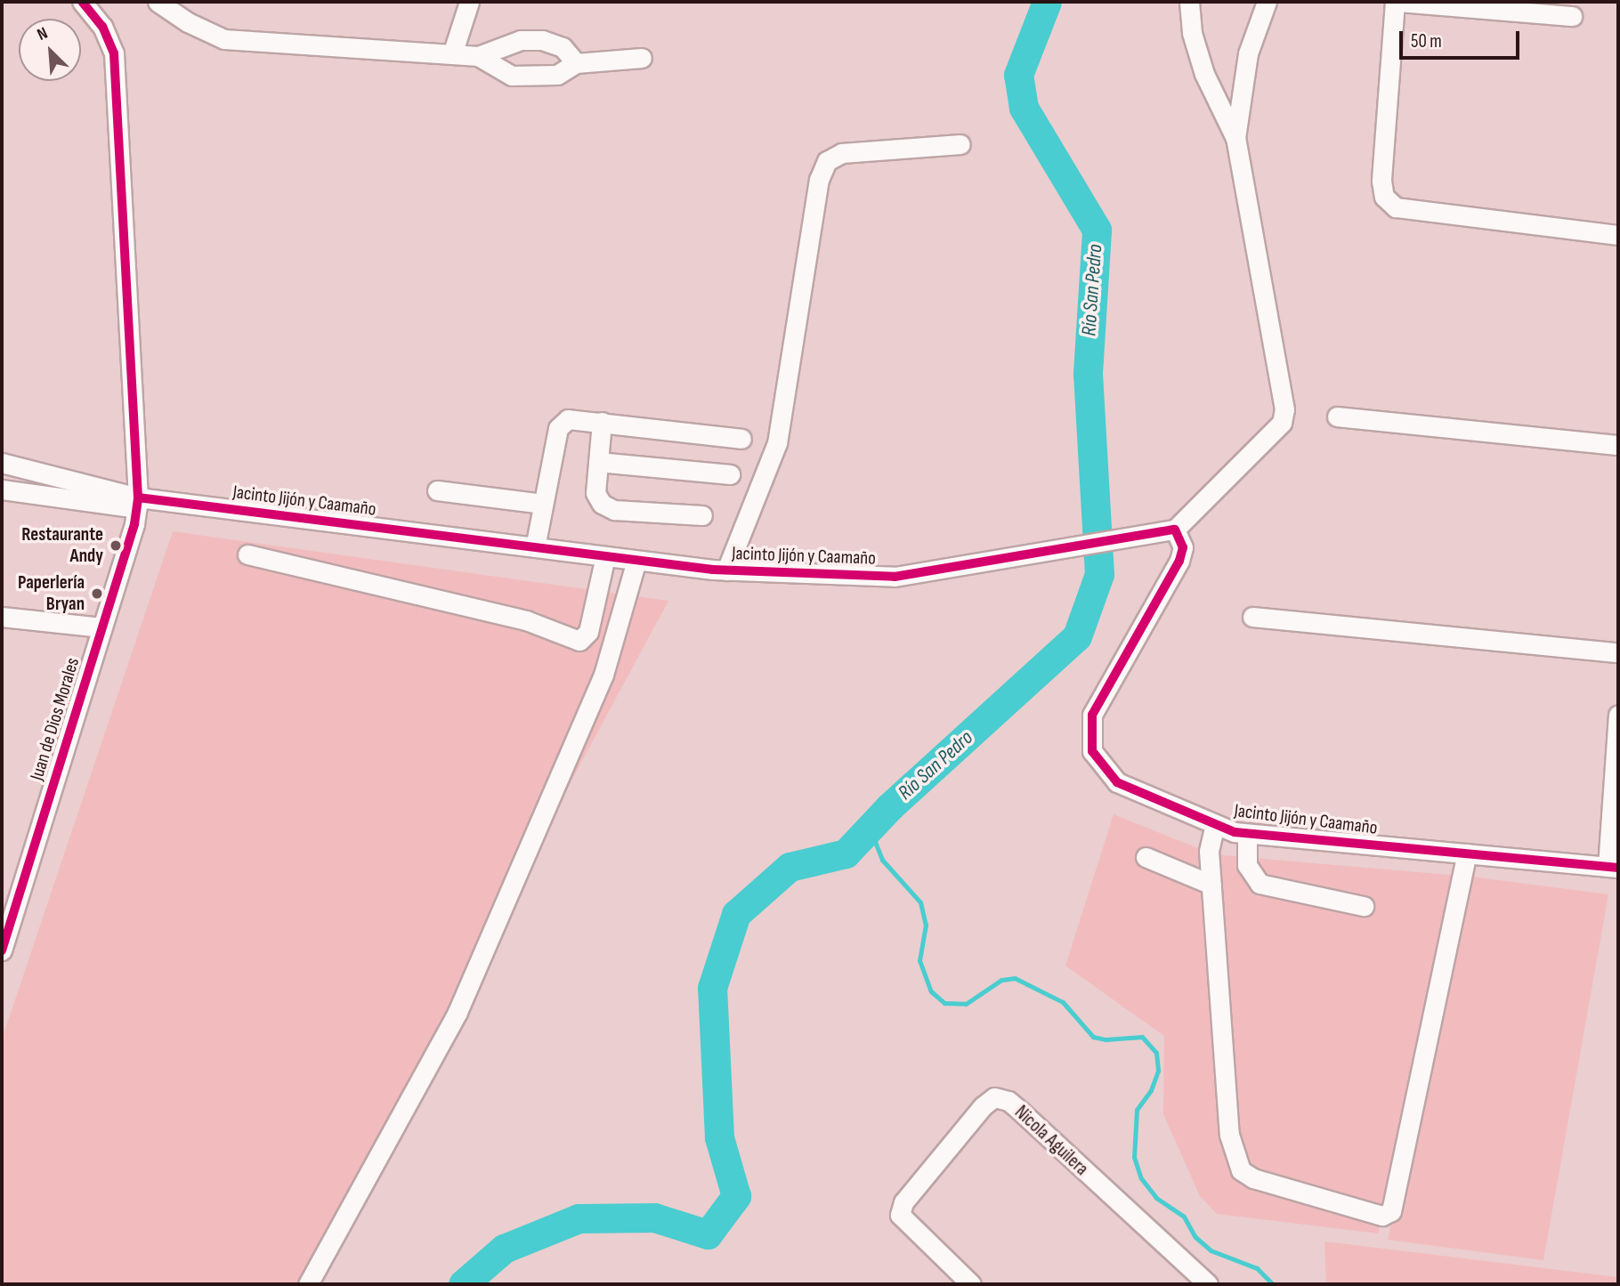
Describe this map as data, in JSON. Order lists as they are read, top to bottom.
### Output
{
  "streets": {
    "street": ["Jacinto Jijón y Caamaño", "Juan de Dios Morales", "Nicola Aguilera"]
  },
  "crossings": [
    ["Jacinto Jijón y Caamaño", "Juan de Dios Morales"]
  ],
  "water": ["Río San Pedro"],
  "places": ["Restaurante Andy", "Paperlería Bryan"],
  "scale_bar": "50 m",
  "north": "top left"
}
